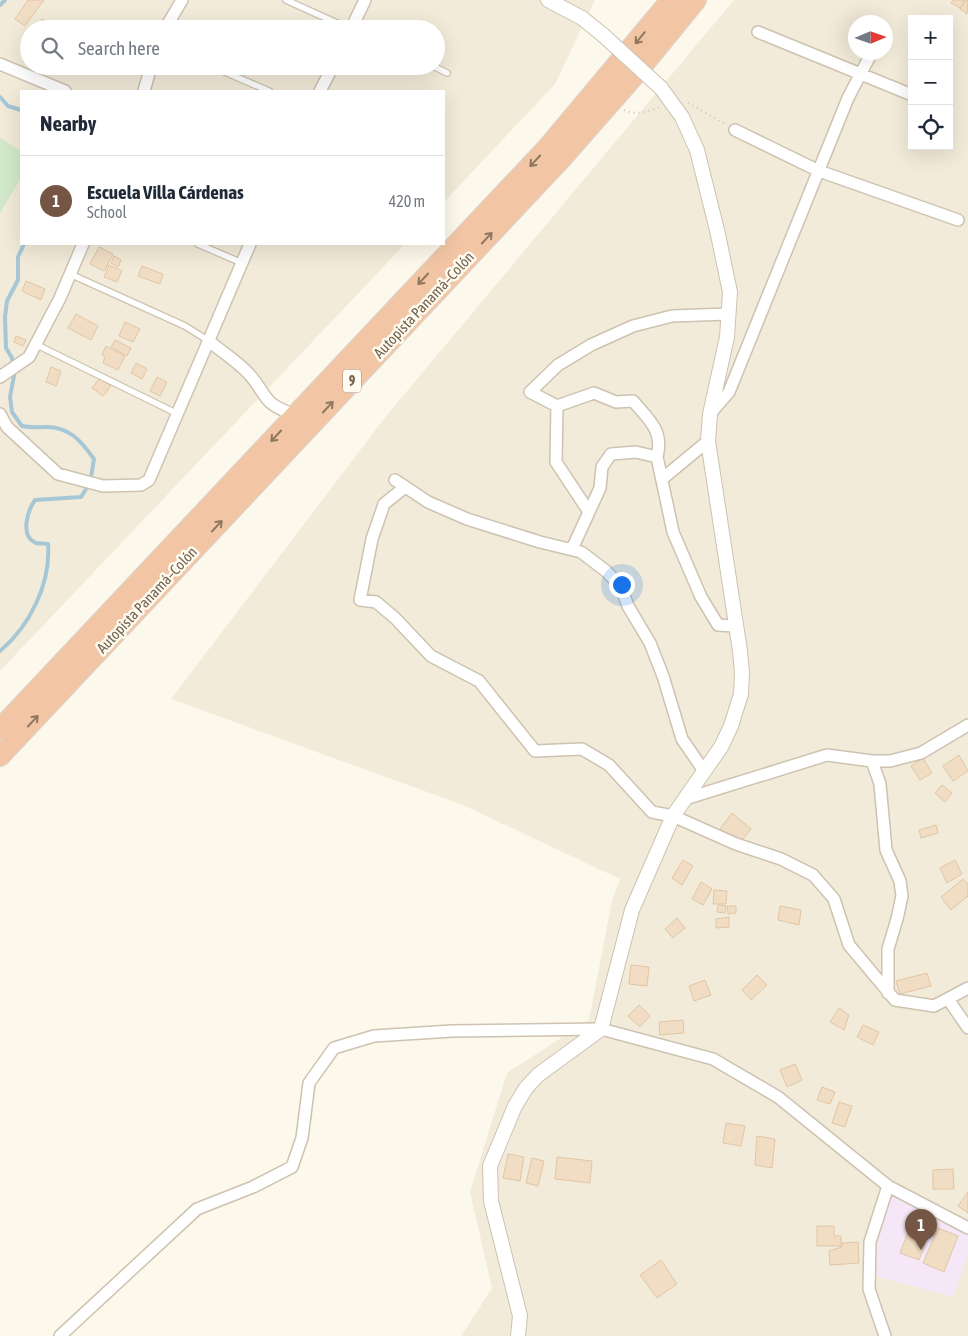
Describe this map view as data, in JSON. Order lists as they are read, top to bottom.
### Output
{
  "streets": {
    "highway": ["Autopista Panamá–Colón", "9"]
  },
  "north": "right",
  "page": {
    "map_buttons": ["+", "−"],
    "search": "Search here",
    "heading": "Nearby",
    "list": [
      {
        "mark": "1",
        "name": "Escuela Villa Cárdenas",
        "note": "School",
        "value": "420 m"
      }
    ],
    "pins": "1"
  }
}
